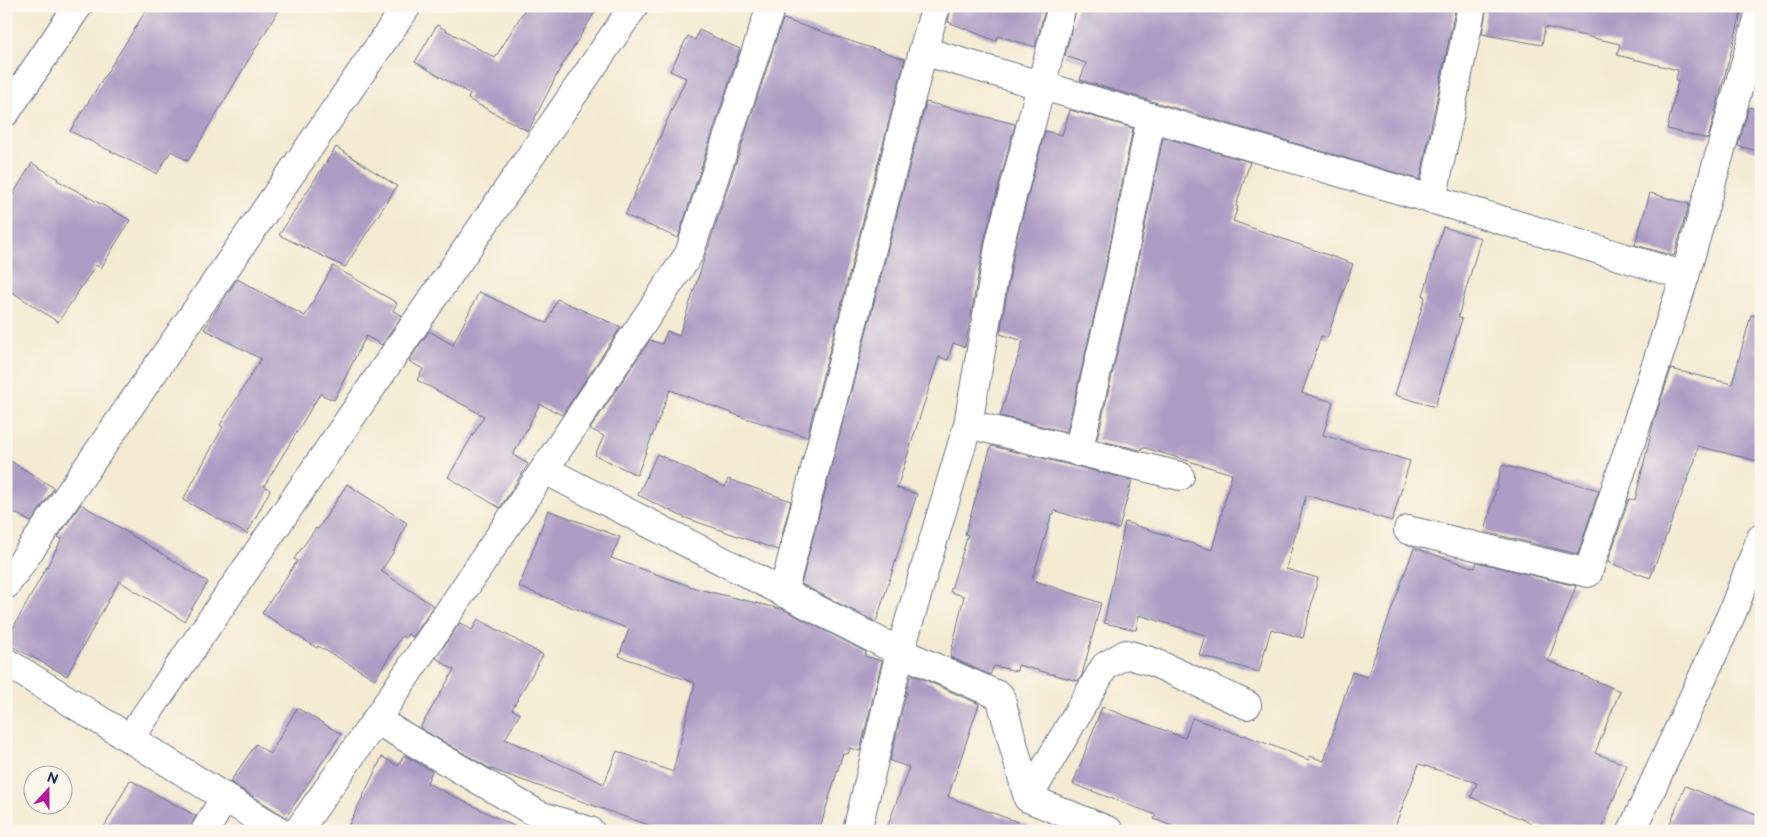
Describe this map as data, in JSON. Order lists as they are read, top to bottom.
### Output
{
  "north": "top"
}
